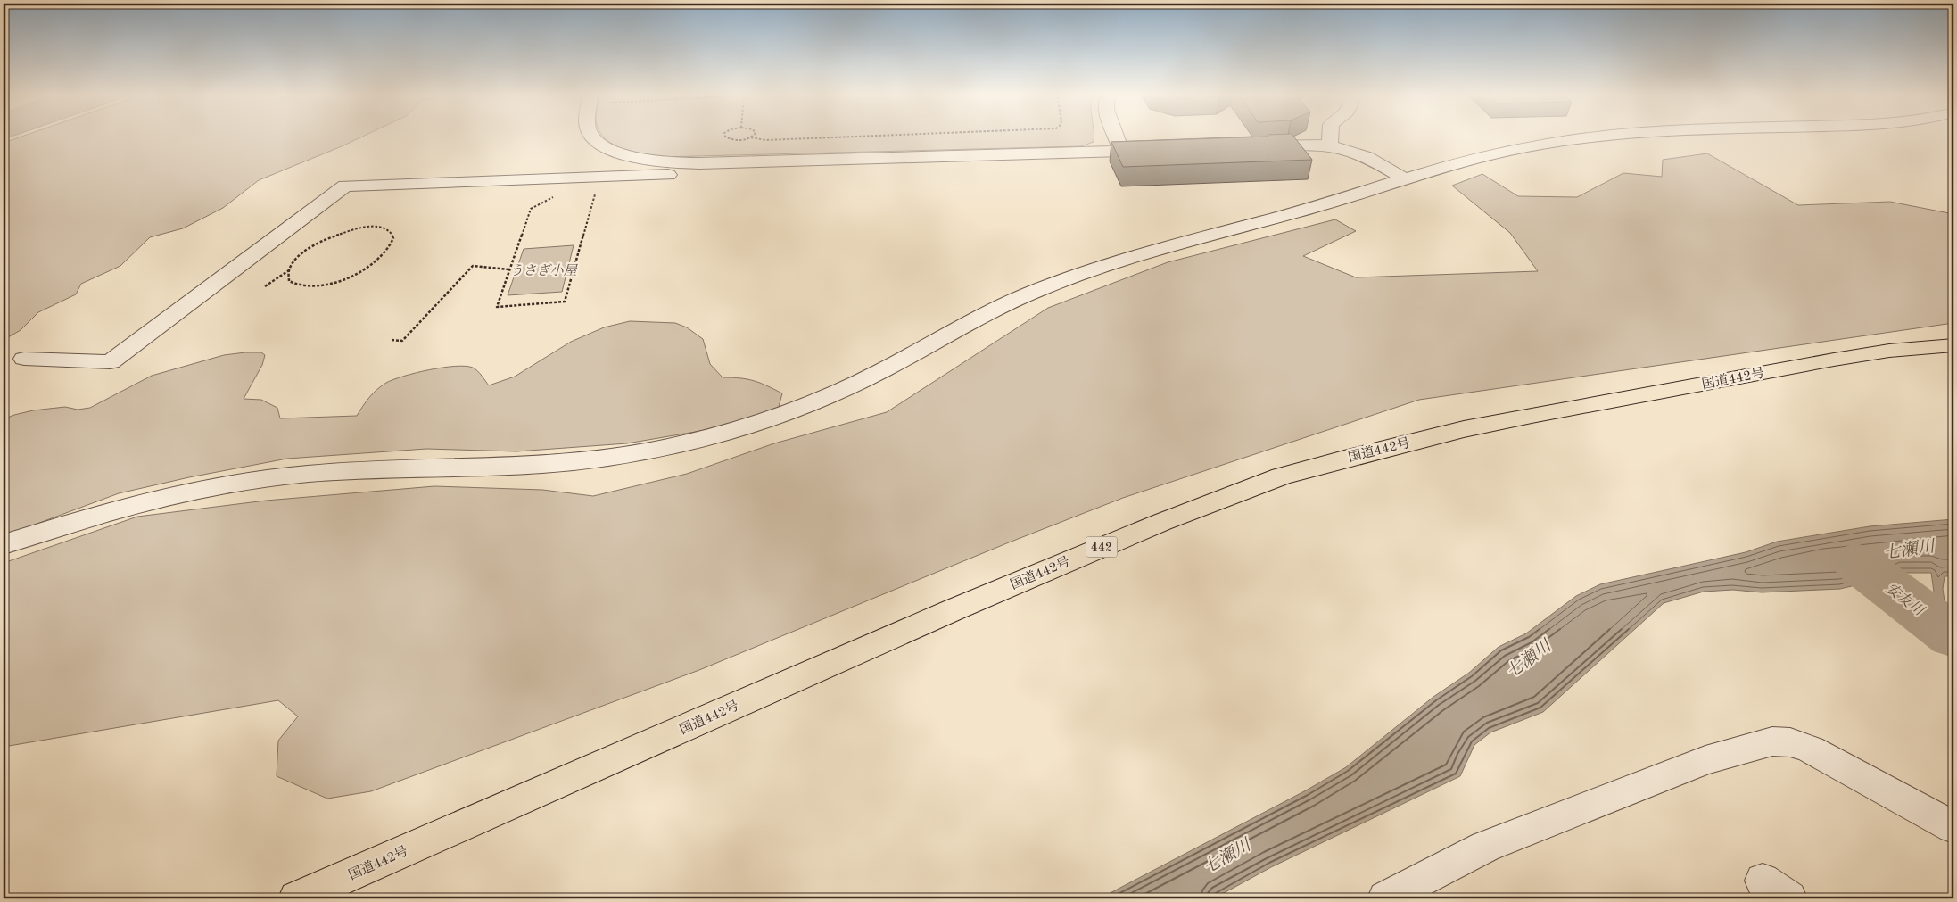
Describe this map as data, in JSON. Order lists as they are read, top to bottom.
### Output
{
  "streets": {
    "highway": ["国道442号", "442"]
  },
  "water": ["七瀬川", "安友川"],
  "parks": ["うさぎ小屋"]
}
